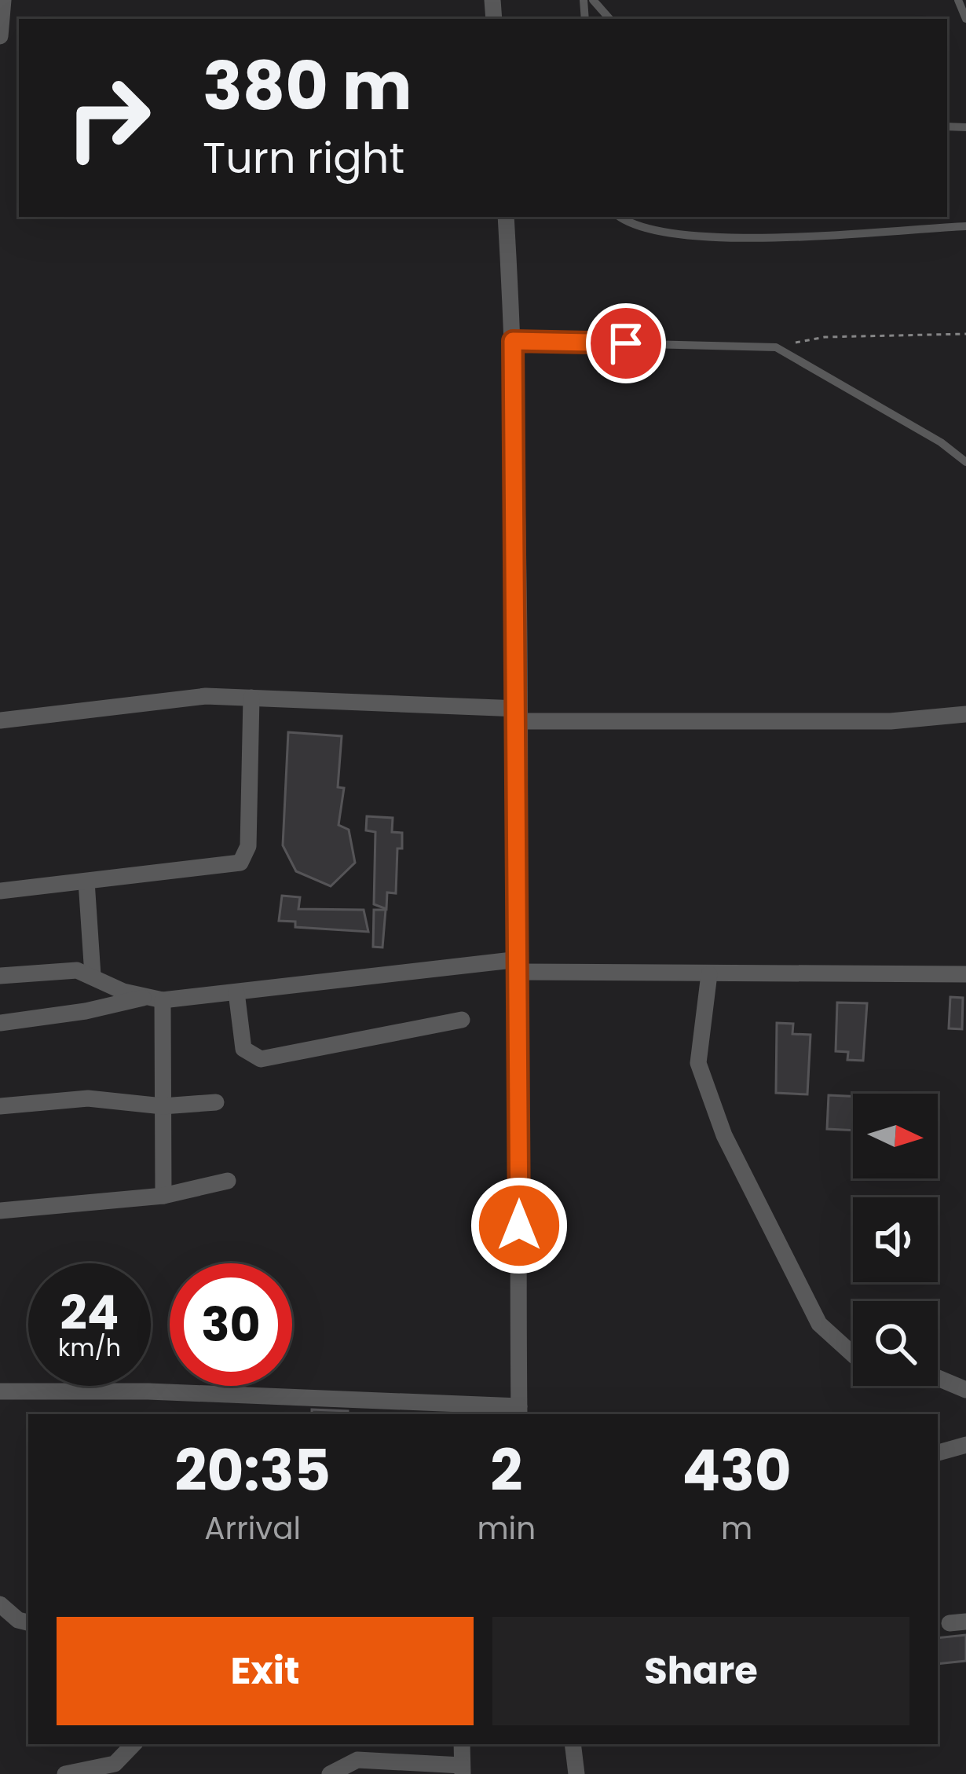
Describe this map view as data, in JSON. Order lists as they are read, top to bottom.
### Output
{
  "north": "right",
  "page": {
    "turn": ["380 m", "Turn right"],
    "speed": "24 km/h",
    "limit": "30",
    "eta": [
      "20:35",
      "Arrival",
      "2",
      "min",
      "430",
      "m"
    ],
    "buttons": ["Exit", "Share"]
  }
}
